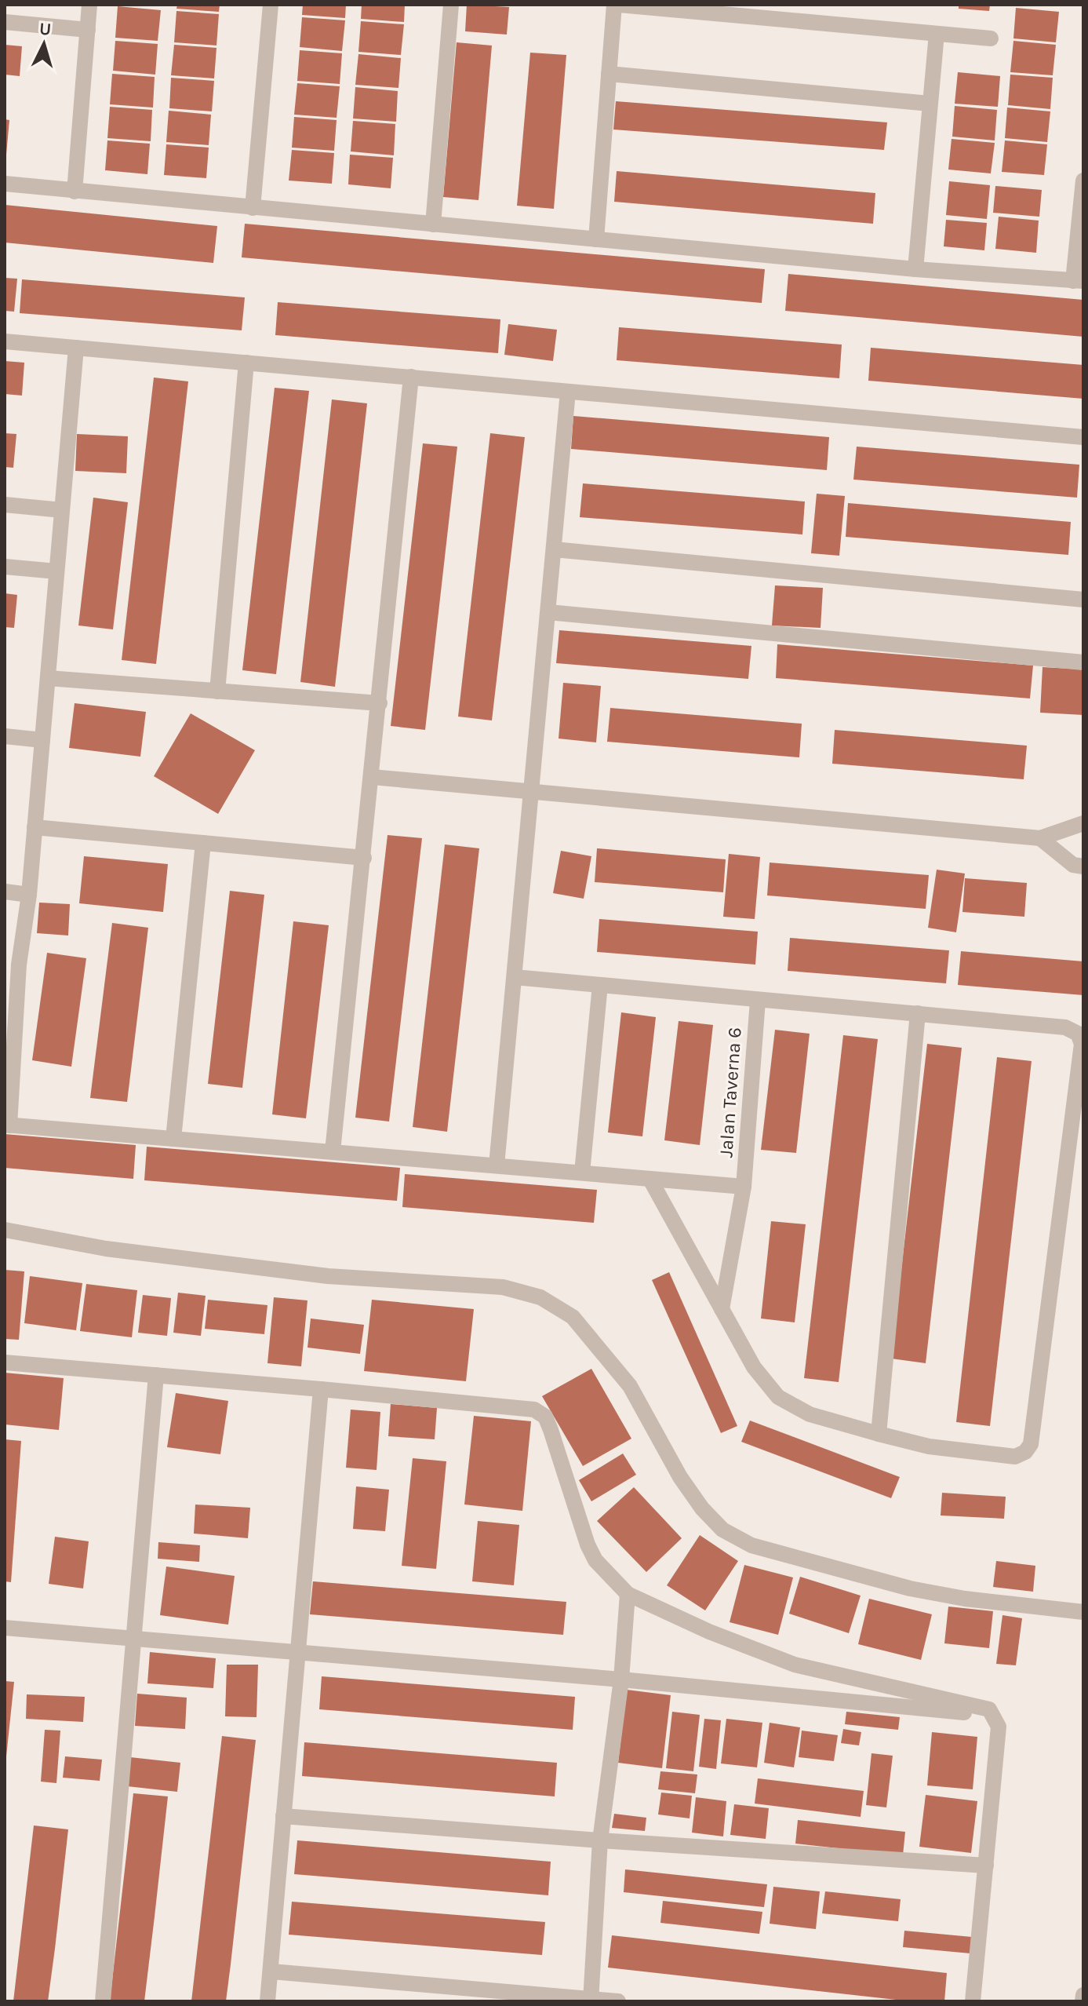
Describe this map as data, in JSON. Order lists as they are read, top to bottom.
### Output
{
  "streets": {
    "street": ["Jalan Taverna 6"]
  },
  "north": "top"
}
